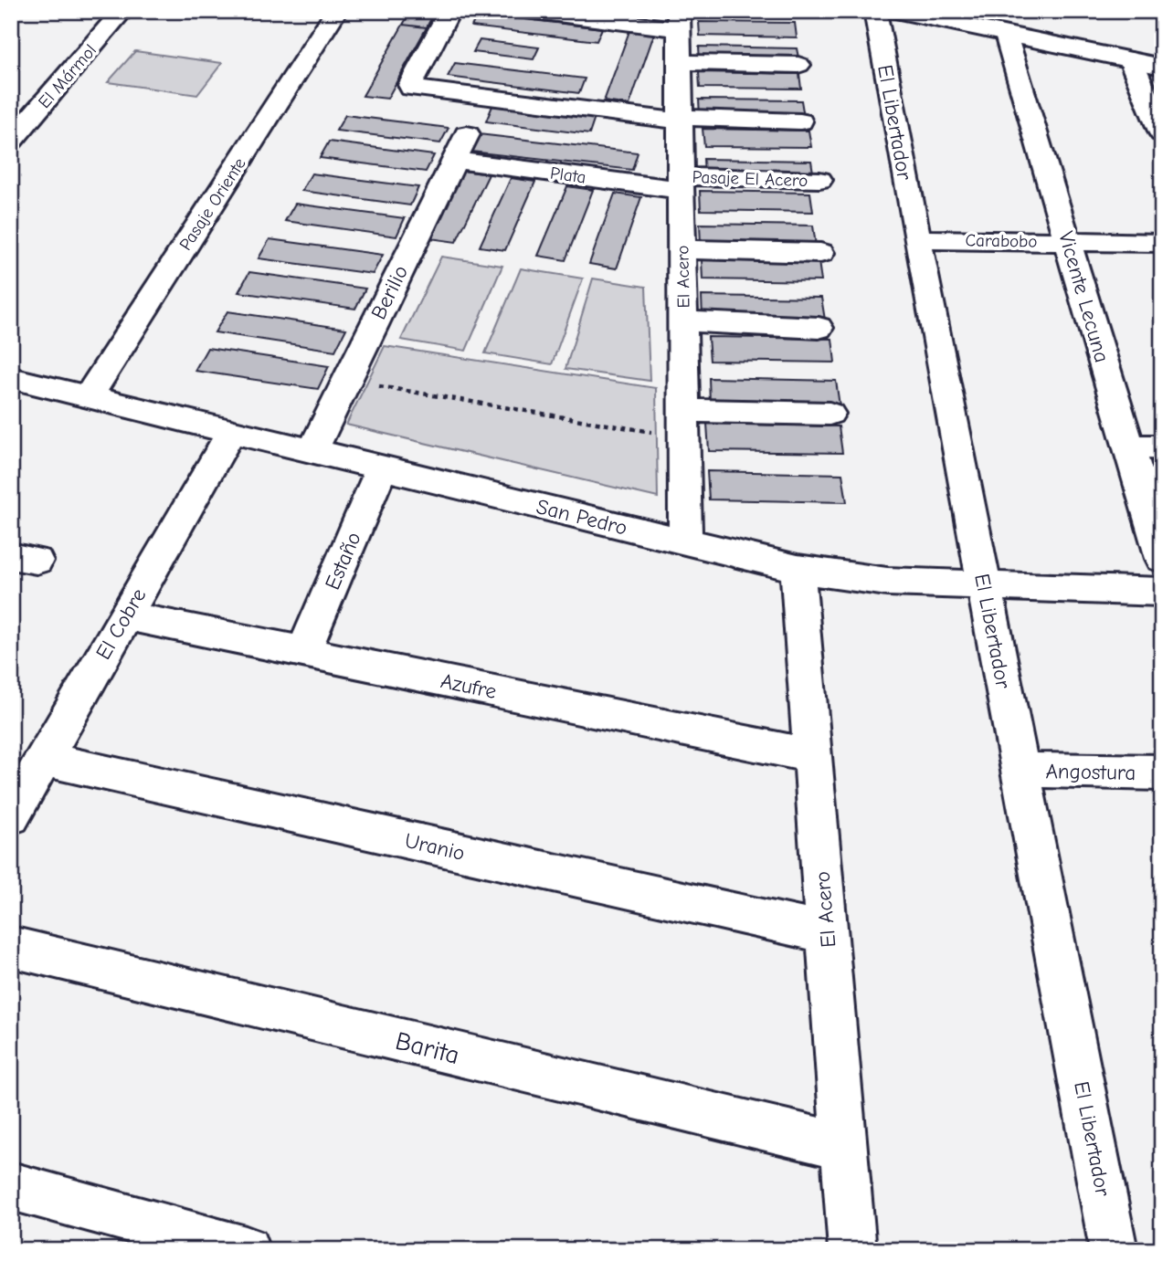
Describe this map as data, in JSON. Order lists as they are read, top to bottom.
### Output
{
  "streets": {
    "street": [
      "El Mármol",
      "El Libertador",
      "Plata",
      "Pasaje El Acero",
      "Pasaje Oriente",
      "Carabobo",
      "El Acero",
      "Berilio",
      "Vicente Lecuna",
      "San Pedro",
      "Estaño",
      "El Cobre",
      "Azufre",
      "Angostura",
      "Uranio",
      "Barita"
    ]
  },
  "crossings": [
    ["El Libertador", "Carabobo"],
    ["El Libertador", "San Pedro"],
    ["El Libertador", "Angostura"],
    ["Plata", "Pasaje El Acero"],
    ["Plata", "El Acero"],
    ["Plata", "Berilio"],
    ["Pasaje El Acero", "El Acero"],
    ["Pasaje Oriente", "San Pedro"],
    ["Carabobo", "Vicente Lecuna"],
    ["El Acero", "San Pedro"],
    ["El Acero", "Azufre"],
    ["El Acero", "Uranio"],
    ["El Acero", "Barita"],
    ["Berilio", "San Pedro"],
    ["San Pedro", "Estaño"],
    ["San Pedro", "El Cobre"],
    ["Estaño", "Azufre"],
    ["El Cobre", "Azufre"],
    ["El Cobre", "Uranio"]
  ]
}
